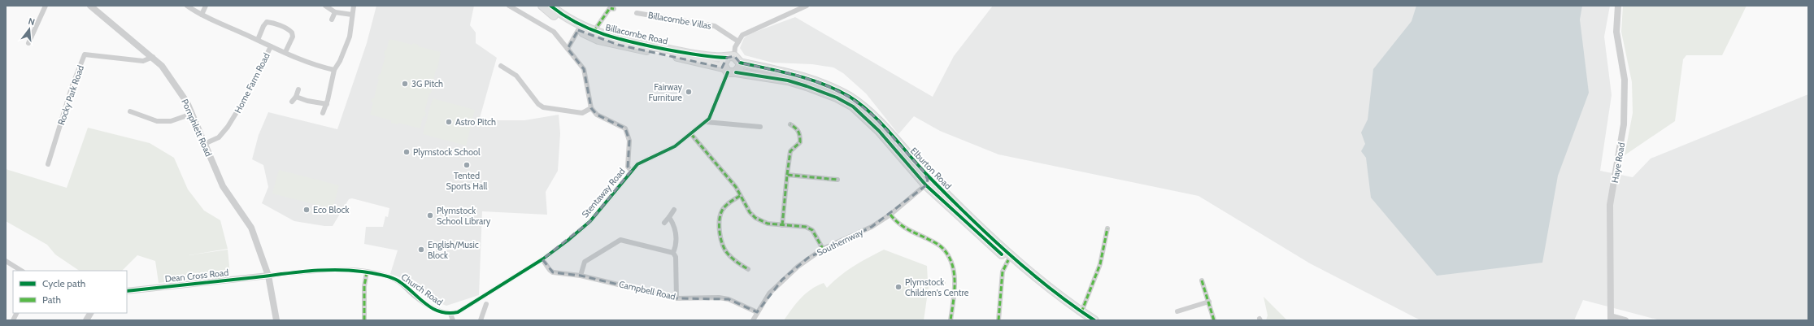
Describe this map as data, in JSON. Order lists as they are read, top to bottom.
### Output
{
  "streets": {
    "main road": ["Billacombe Road", "Elburton Road"],
    "street": [
      "Billacombe Villas",
      "Home Farm Road",
      "Rocky Park Road",
      "Pomphlett Road",
      "Haye Road",
      "Stentaway Road",
      "Southernway",
      "Dean Cross Road",
      "Church Road",
      "Campbell Road"
    ]
  },
  "crossings": [
    ["Billacombe Road", "Elburton Road"],
    ["Billacombe Road", "Stentaway Road"],
    ["Home Farm Road", "Pomphlett Road"],
    ["Rocky Park Road", "Pomphlett Road"],
    ["Pomphlett Road", "Dean Cross Road"],
    ["Pomphlett Road", "Church Road"],
    ["Elburton Road", "Stentaway Road"],
    ["Elburton Road", "Southernway"],
    ["Stentaway Road", "Church Road"],
    ["Stentaway Road", "Campbell Road"],
    ["Southernway", "Campbell Road"],
    ["Dean Cross Road", "Church Road"]
  ],
  "places": [
    "3G Pitch",
    "Fairway Furniture",
    "Astro Pitch",
    "Plymstock School",
    "Tented Sports Hall",
    "Eco Block",
    "Plymstock School Library",
    "English/Music Block",
    "Plymstock Children's Centre"
  ],
  "legend": ["Cycle path", "Path"],
  "north": "top"
}
